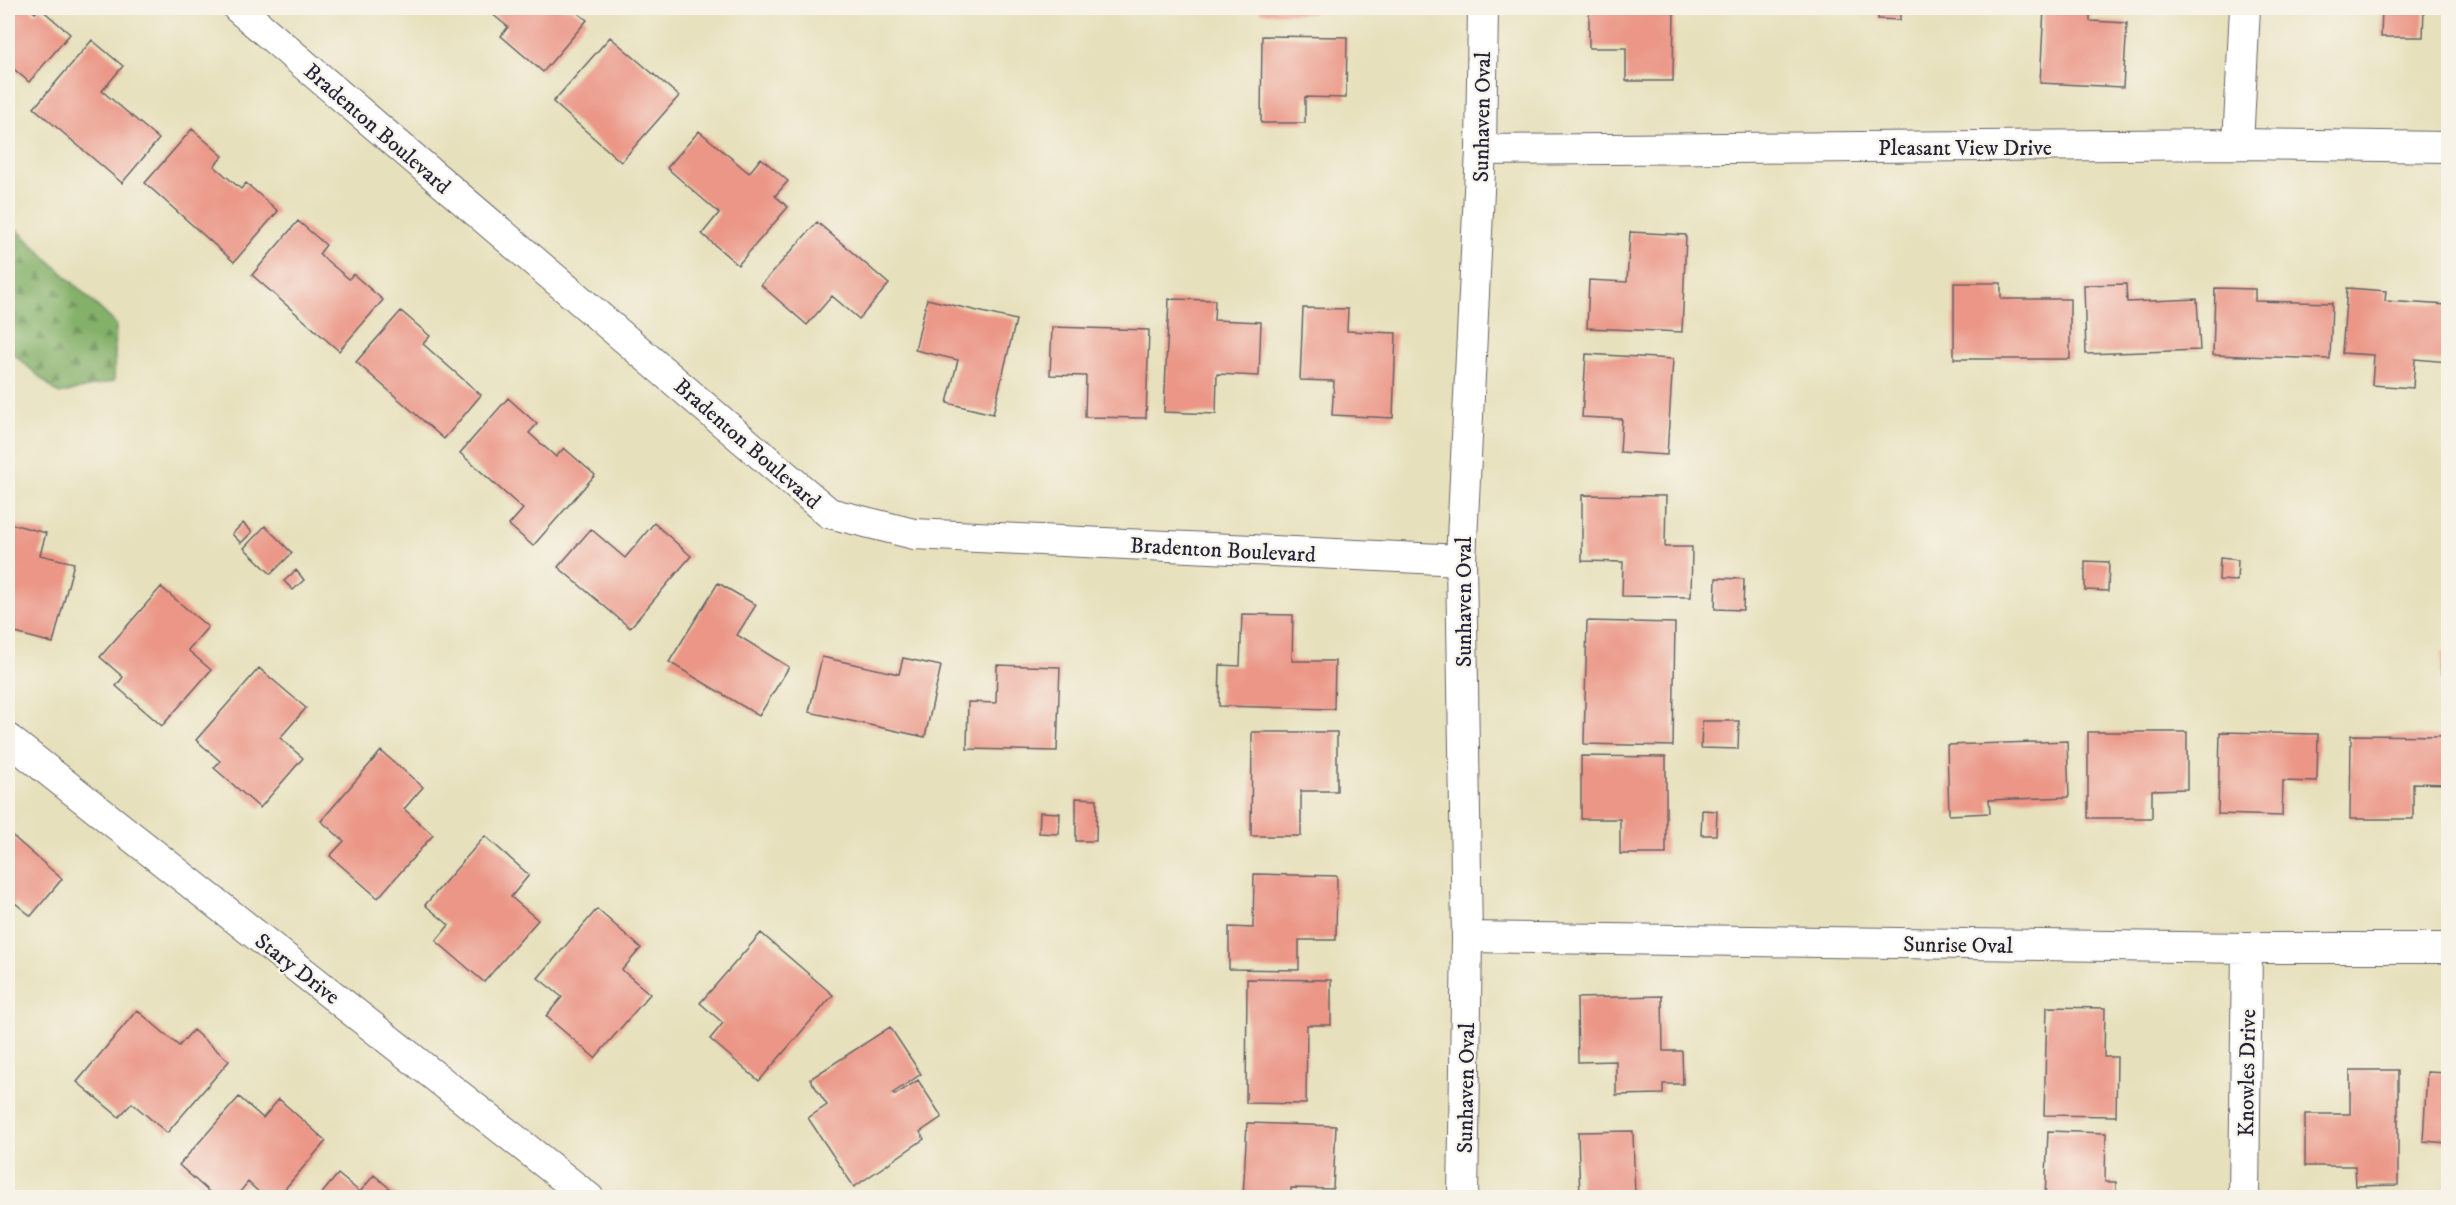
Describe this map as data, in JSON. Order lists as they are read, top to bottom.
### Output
{
  "streets": {
    "street": [
      "Sunhaven Oval",
      "Bradenton Boulevard",
      "Pleasant View Drive",
      "Sunrise Oval",
      "Stary Drive",
      "Knowles Drive"
    ]
  },
  "crossings": [
    ["Sunhaven Oval", "Bradenton Boulevard"],
    ["Sunhaven Oval", "Pleasant View Drive"],
    ["Sunhaven Oval", "Sunrise Oval"],
    ["Sunrise Oval", "Knowles Drive"]
  ]
}
